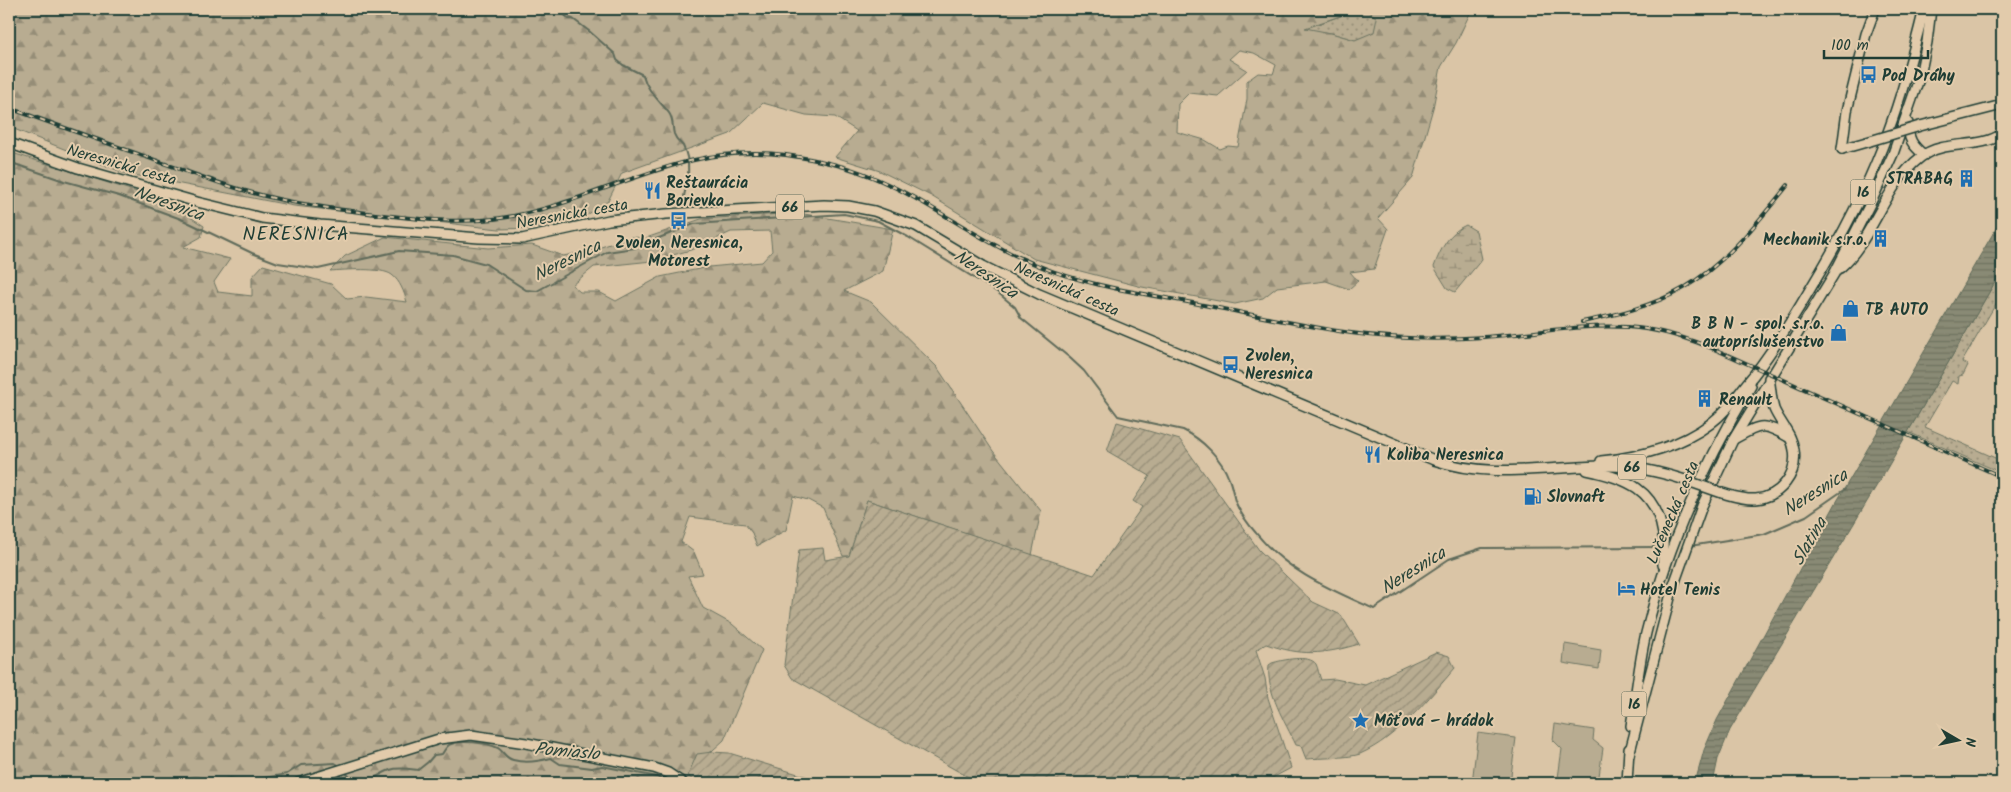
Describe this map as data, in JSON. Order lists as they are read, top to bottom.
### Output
{
  "streets": {
    "main road": [
      "Neresnická cesta",
      "16",
      "66",
      "Lučenecká cesta"
    ]
  },
  "crossings": [
    ["Neresnická cesta", "66"],
    ["16", "Lučenecká cesta"]
  ],
  "districts": ["NERESNICA"],
  "water": ["Neresnica", "Slatina", "Pomiaslo"],
  "places": {
    "bus stop": ["Pod Dráhy", "Zvolen, Neresnica, Motorest", "Zvolen, Neresnica"],
    "building": ["STRABAG", "Mechanik s.r.o.", "Renault"],
    "restaurant": ["Reštaurácia Borievka", "Koliba Neresnica"],
    "shop": ["TB AUTO", "B B N - spol. s.r.o. autopríslušenstvo"],
    "fuel station": ["Slovnaft"],
    "hotel": ["Hotel Tenis"],
    "place": ["Môťová – hrádok"]
  },
  "scale_bar": "100 m",
  "north": "right"
}
